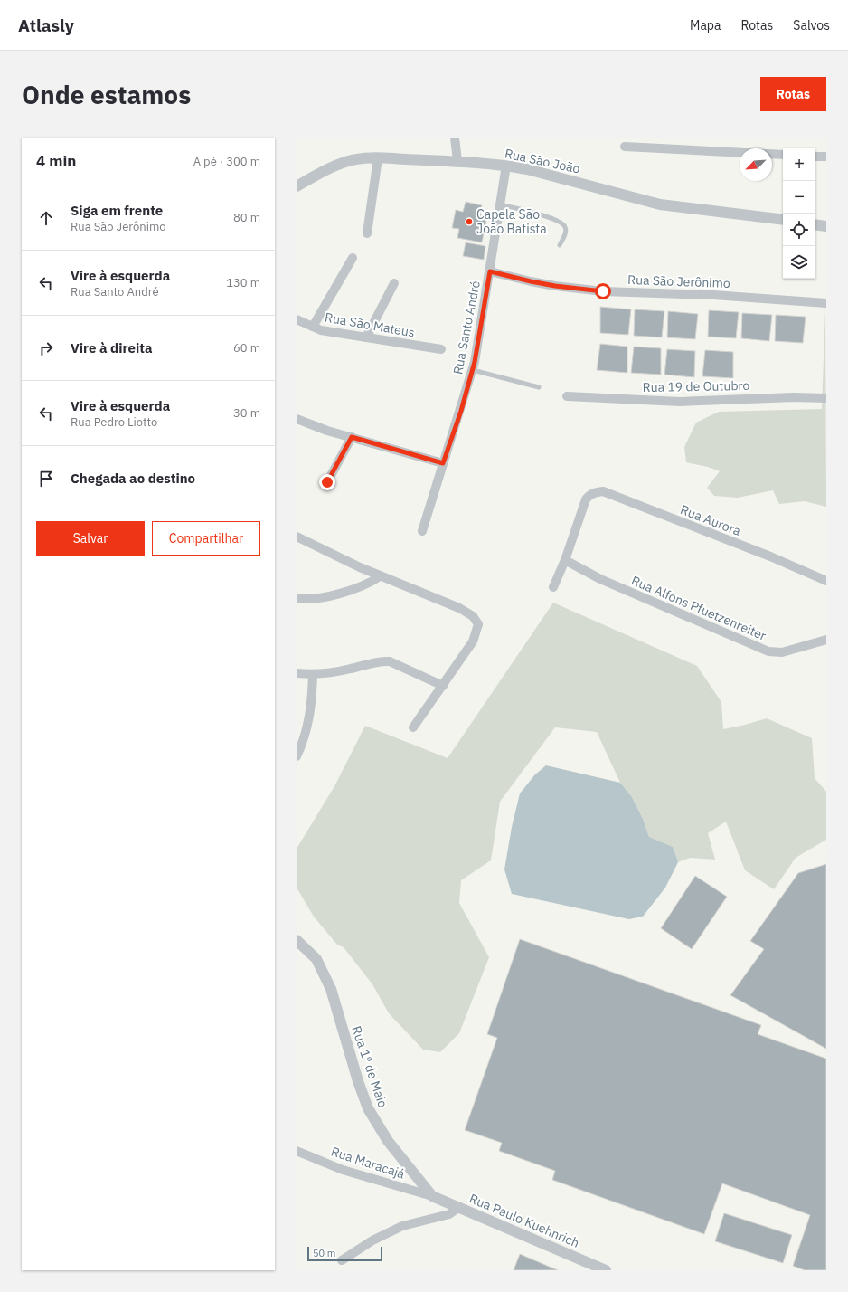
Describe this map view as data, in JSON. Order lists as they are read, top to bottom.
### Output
{
  "streets": {
    "street": [
      "Rua São João",
      "Rua São Jerônimo",
      "Rua São Mateus",
      "Rua Santo André",
      "Rua 19 de Outubro",
      "Rua Aurora",
      "Rua Alfons Pfuetzenreiter",
      "Rua 1º de Maio",
      "Rua Maracajá",
      "Rua Paulo Kuehnrich"
    ]
  },
  "crossings": [
    ["Rua São João", "Rua Santo André"],
    ["Rua São Jerônimo", "Rua Santo André"],
    ["Rua Aurora", "Rua Alfons Pfuetzenreiter"],
    ["Rua 1º de Maio", "Rua Maracajá"],
    ["Rua 1º de Maio", "Rua Paulo Kuehnrich"],
    ["Rua Maracajá", "Rua Paulo Kuehnrich"]
  ],
  "places": ["Capela São João Batista"],
  "scale_bar": "50 m",
  "north": "bottom left",
  "page": {
    "header": "Atlasly",
    "nav": ["Mapa", "Rotas", "Salvos"],
    "buttons": [
      "Rotas",
      ["Salvar", "Compartilhar"]
    ],
    "title": "Onde estamos",
    "heading": ["4 min", "A pé · 300 m"],
    "map_buttons": ["+", "−"],
    "list": [
      ["Siga em frente", "Rua São Jerônimo", "80 m"],
      ["Vire à esquerda", "Rua Santo André", "130 m"],
      ["Vire à direita", "60 m"],
      ["Vire à esquerda", "Rua Pedro Liotto", "30 m"],
      "Chegada ao destino"
    ],
    "scale": "50 m"
  }
}
